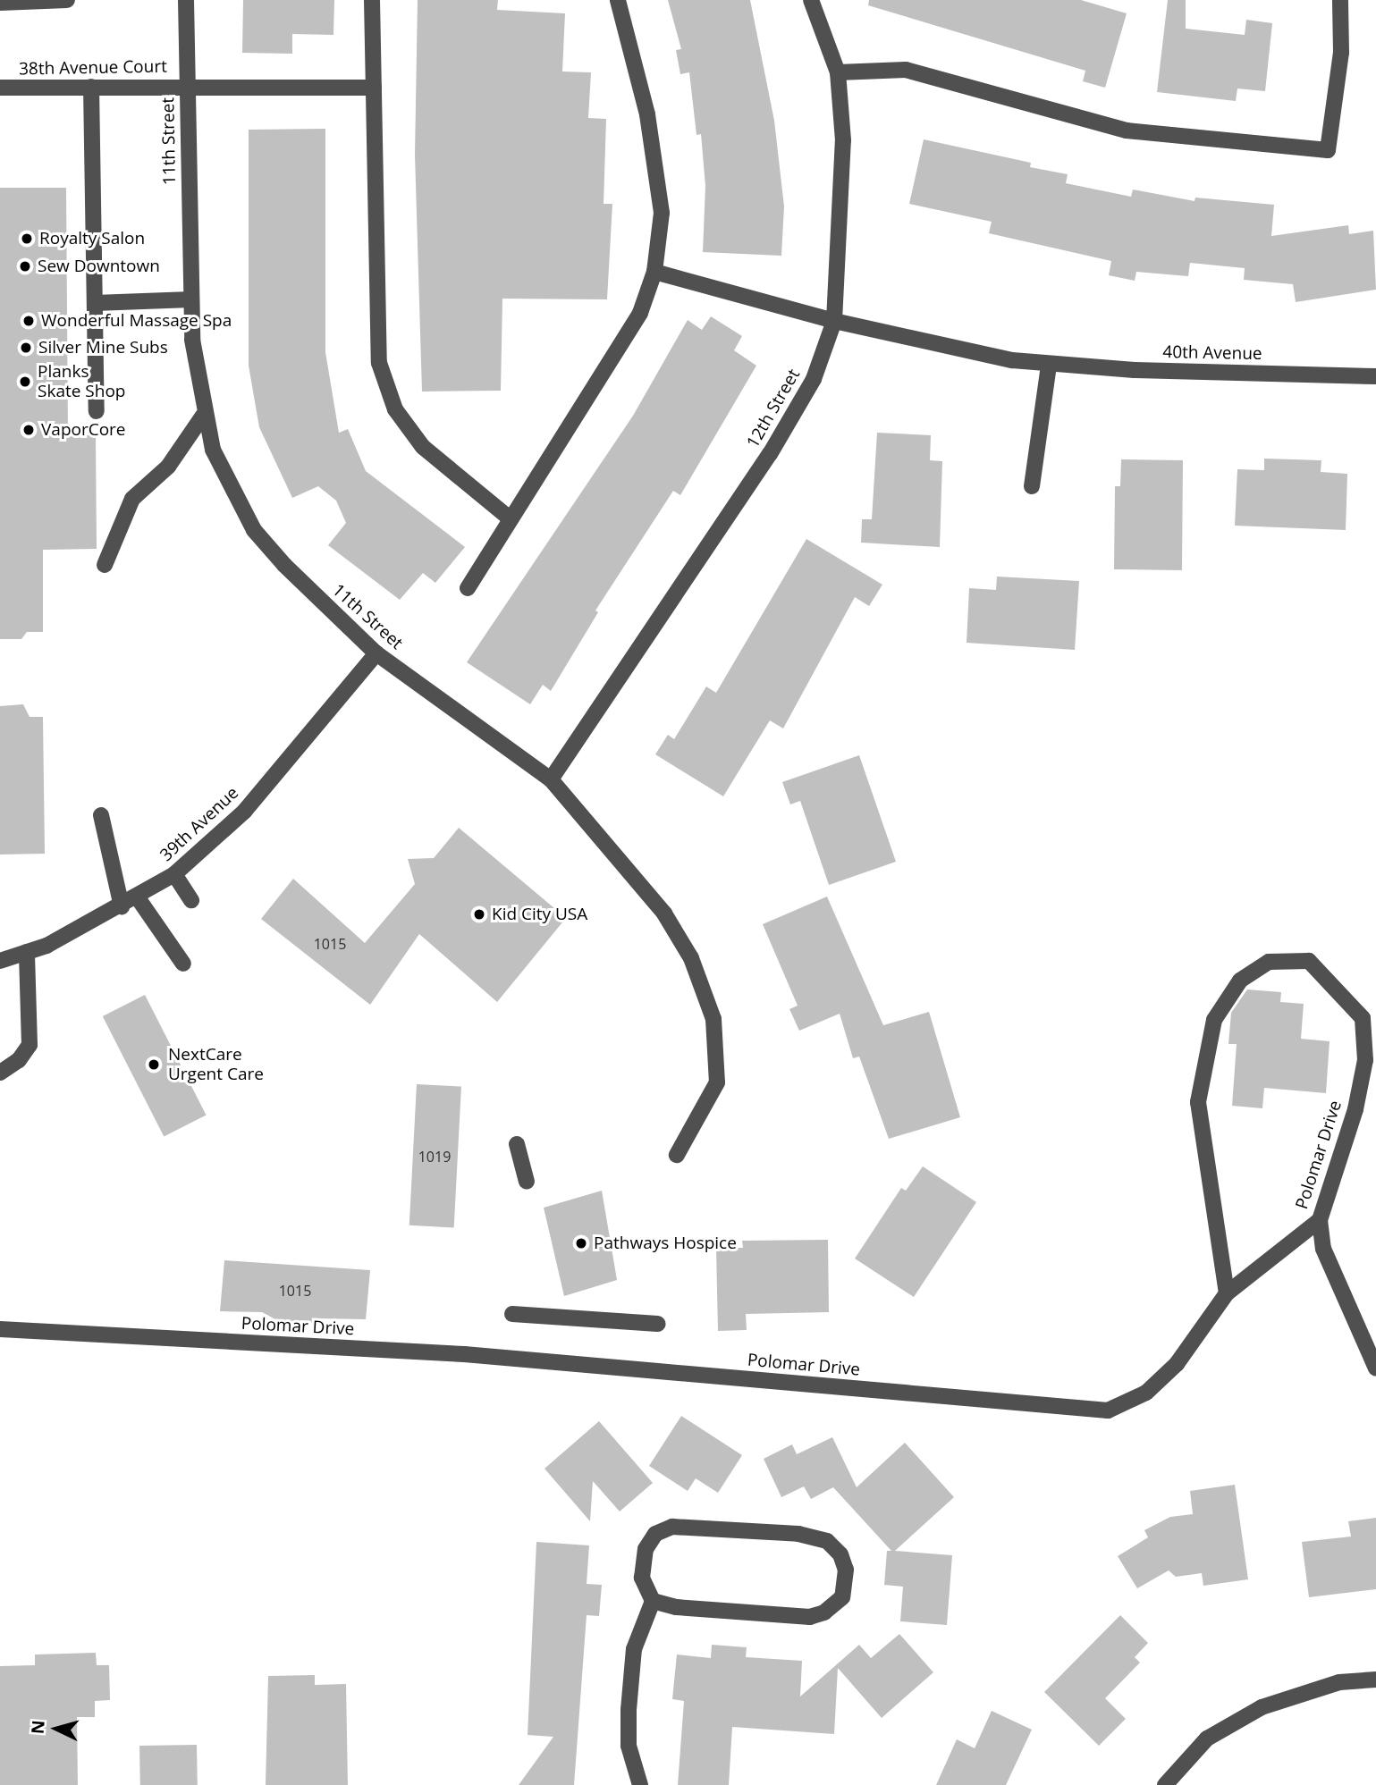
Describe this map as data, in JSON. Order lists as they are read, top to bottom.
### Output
{
  "streets": {
    "street": [
      "38th Avenue Court",
      "11th Street",
      "40th Avenue",
      "12th Street",
      "39th Avenue",
      "Polomar Drive"
    ]
  },
  "crossings": [
    ["38th Avenue Court", "11th Street"],
    ["11th Street", "12th Street"],
    ["11th Street", "39th Avenue"],
    ["40th Avenue", "12th Street"]
  ],
  "places": [
    "Royalty Salon",
    "Sew Downtown",
    "Wonderful Massage Spa",
    "Silver Mine Subs",
    "Planks Skate Shop",
    "VaporCore",
    "Kid City USA",
    "NextCare Urgent Care",
    "Pathways Hospice"
  ],
  "house_numbers": ["1015", "1019", "1015"],
  "north": "left"
}
